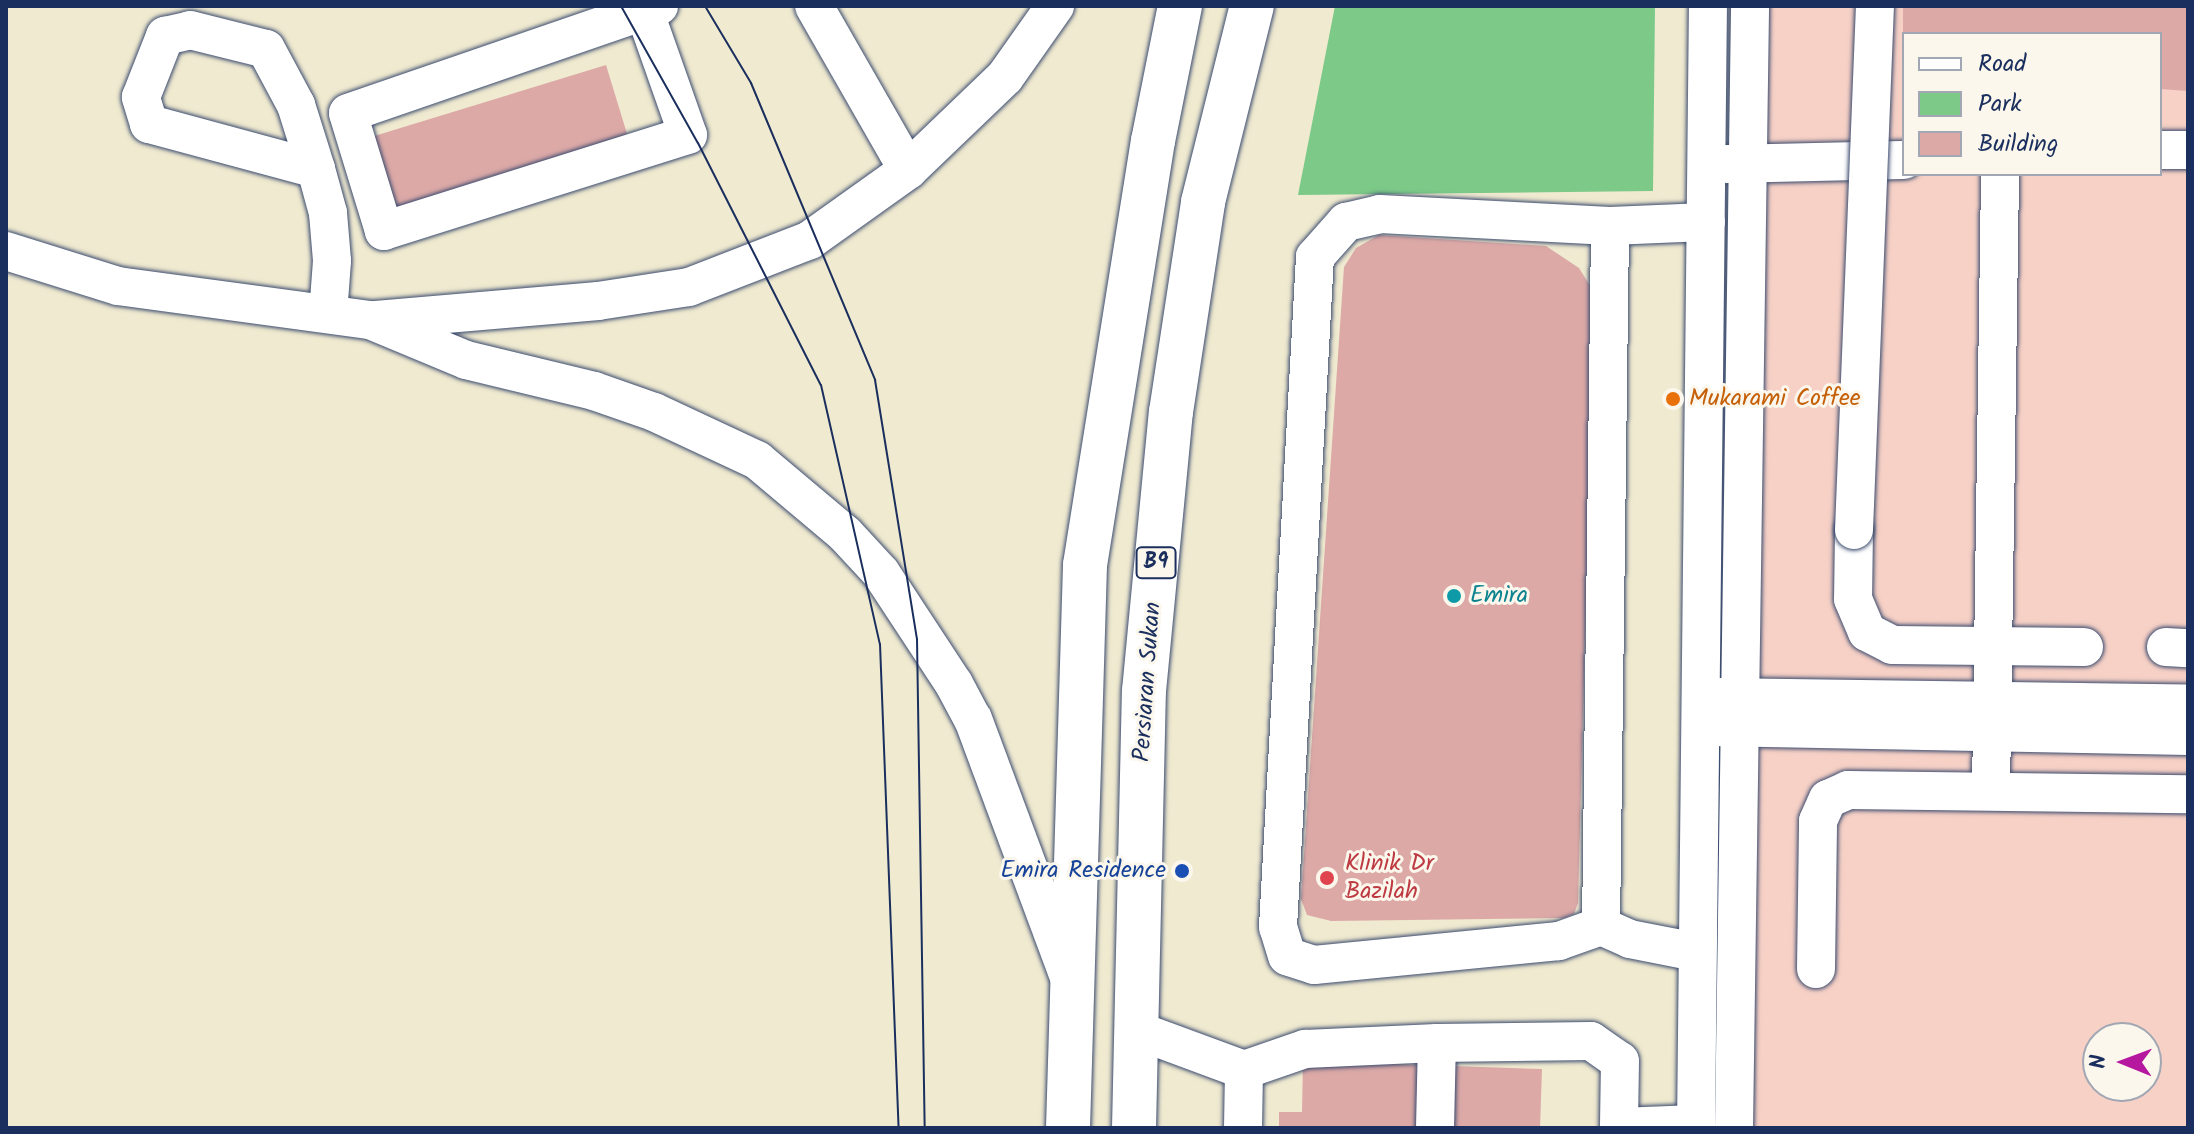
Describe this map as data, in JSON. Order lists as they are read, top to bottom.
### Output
{
  "streets": {
    "main road": ["B9", "Persiaran Sukan"]
  },
  "places": [
    "Mukarami Coffee",
    "Emira",
    "Emira Residence",
    "Klinik Dr Bazilah"
  ],
  "legend": ["Road", "Park", "Building"],
  "north": "left"
}
